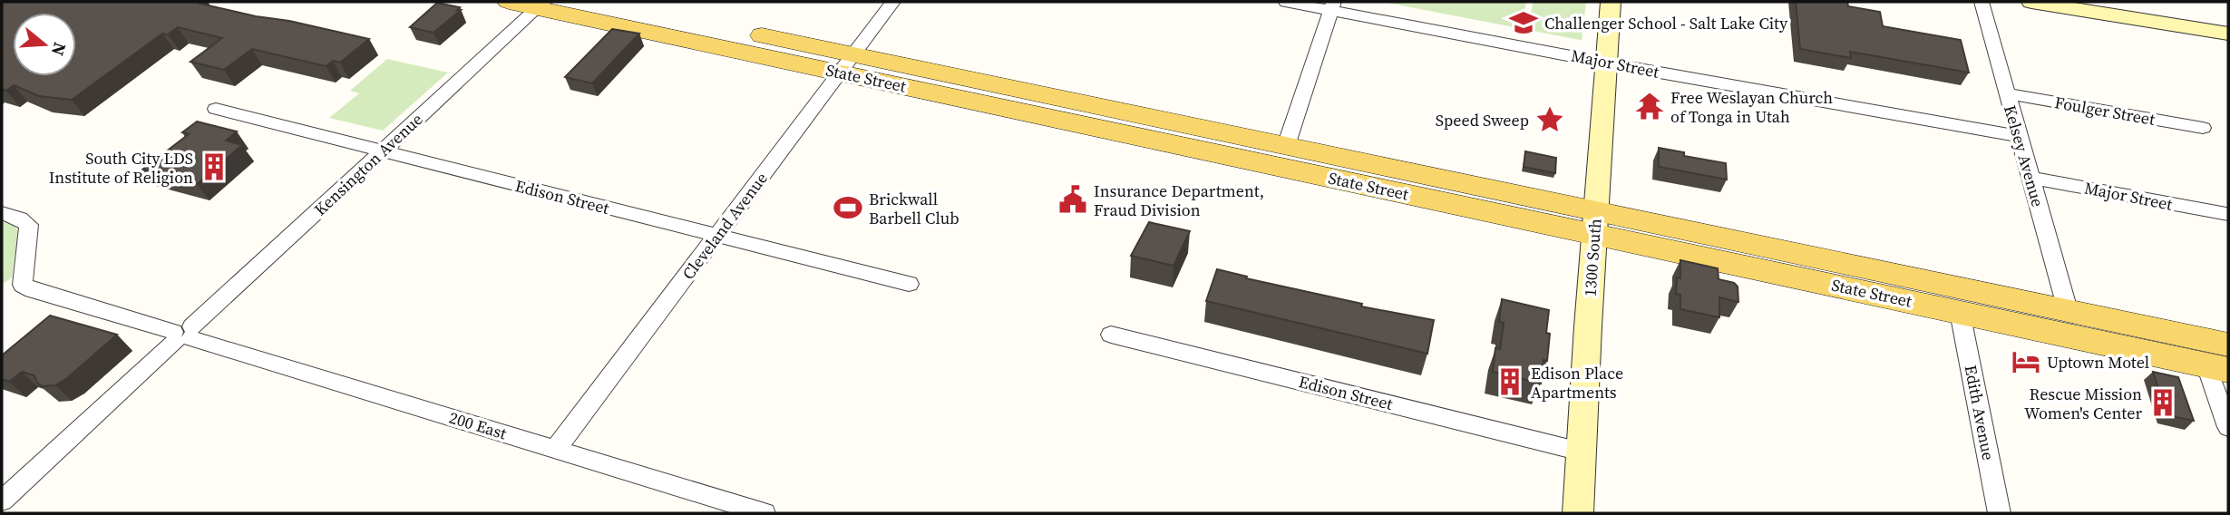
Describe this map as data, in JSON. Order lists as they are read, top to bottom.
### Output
{
  "streets": {
    "main road": ["State Street", "1300 South"],
    "street": [
      "Major Street",
      "Foulger Street",
      "Kelsey Avenue",
      "Kensington Avenue",
      "Edison Street",
      "Cleveland Avenue",
      "Edith Avenue",
      "200 East"
    ]
  },
  "crossings": [
    ["Major Street", "Kelsey Avenue"],
    ["Major Street", "1300 South"],
    ["State Street", "Kelsey Avenue"],
    ["State Street", "Kensington Avenue"],
    ["State Street", "Cleveland Avenue"],
    ["State Street", "1300 South"],
    ["State Street", "Edith Avenue"],
    ["Foulger Street", "Kelsey Avenue"],
    ["Kensington Avenue", "Edison Street"],
    ["Kensington Avenue", "200 East"],
    ["Edison Street", "Cleveland Avenue"],
    ["Edison Street", "1300 South"],
    ["Cleveland Avenue", "200 East"]
  ],
  "places": {
    "school or university": ["Challenger School - Salt Lake City"],
    "temple": ["Free Weslayan Church of Tonga in Utah"],
    "place": ["Speed Sweep"],
    "building": ["South City LDS Institute of Religion", "Edison Place Apartments", "Rescue Mission Women's Center"],
    "public building": ["Insurance Department, Fraud Division"],
    "sports": ["Brickwall Barbell Club"],
    "hotel": ["Uptown Motel"]
  },
  "north": "right"
}
